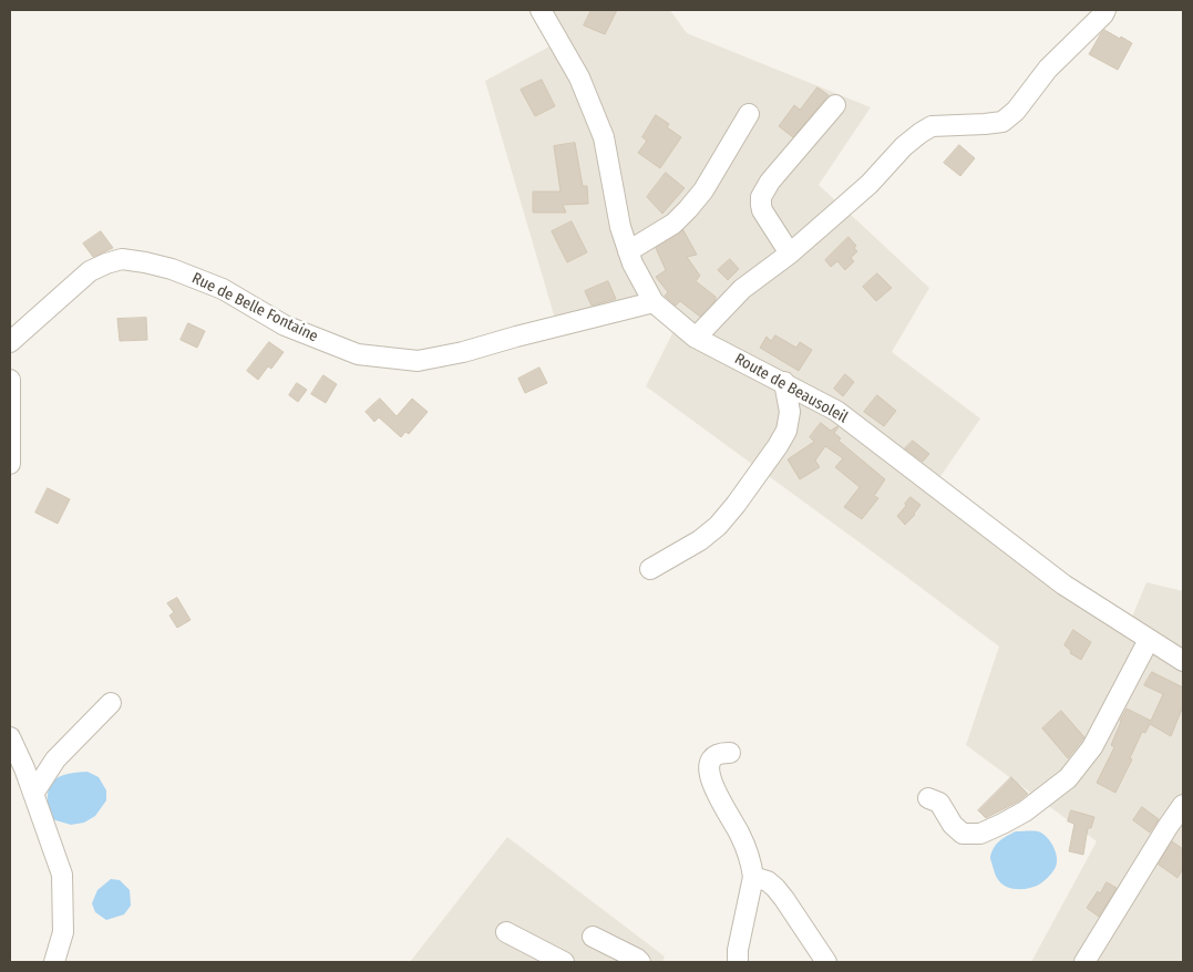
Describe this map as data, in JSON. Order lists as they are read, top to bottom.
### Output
{
  "streets": {
    "street": ["Rue de Belle Fontaine", "Route de Beausoleil"]
  },
  "crossings": [
    ["Rue de Belle Fontaine", "Route de Beausoleil"]
  ]
}
